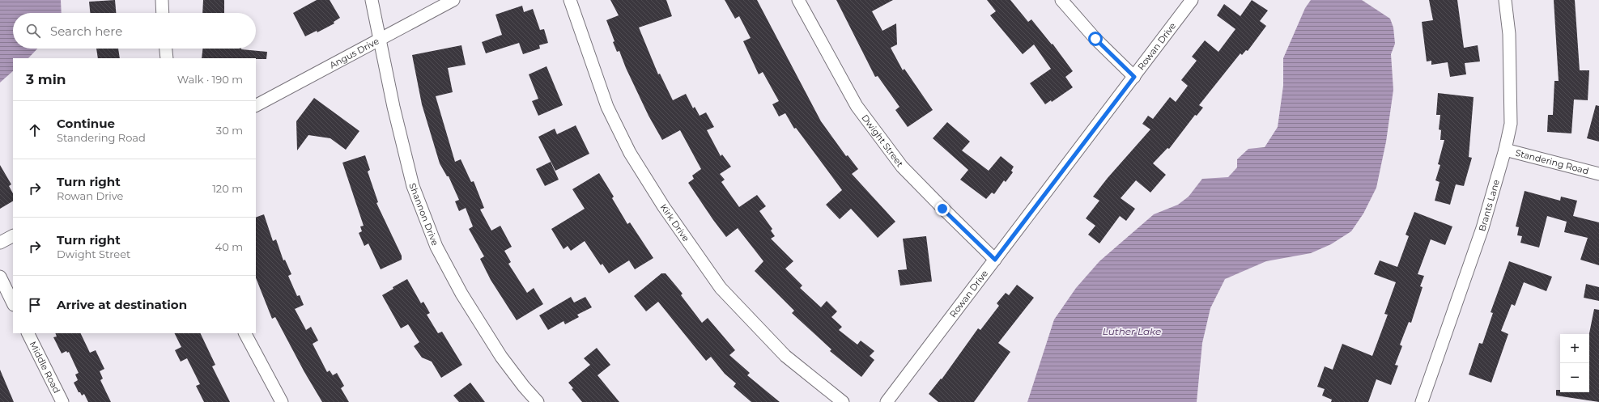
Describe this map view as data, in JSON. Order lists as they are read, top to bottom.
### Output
{
  "streets": {
    "street": [
      "Rowan Drive",
      "Angus Drive",
      "Dwight Street",
      "Standering Road",
      "Brants Lane",
      "Shannon Drive",
      "Kirk Drive",
      "Middle Road"
    ]
  },
  "crossings": [
    ["Rowan Drive", "Dwight Street"],
    ["Angus Drive", "Shannon Drive"],
    ["Standering Road", "Brants Lane"]
  ],
  "water": ["Luther Lake"],
  "page": {
    "search": "Search here",
    "heading": ["3 min", "Walk · 190 m"],
    "list": [
      ["Continue", "Standering Road", "30 m"],
      ["Turn right", "Rowan Drive", "120 m"],
      ["Turn right", "Dwight Street", "40 m"],
      "Arrive at destination"
    ],
    "map_buttons": ["+", "−"]
  }
}
